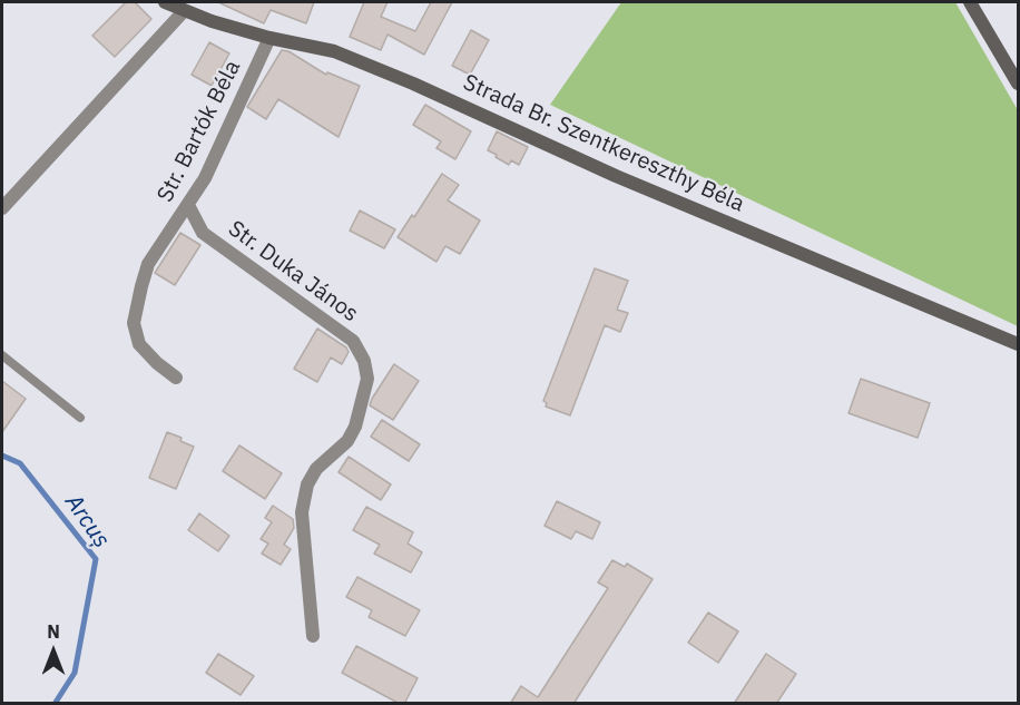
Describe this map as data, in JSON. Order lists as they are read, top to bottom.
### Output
{
  "streets": {
    "street": ["Str. Bartók Béla", "Strada Br. Szentkereszthy Béla", "Str. Duka János"]
  },
  "crossings": [
    ["Str. Bartók Béla", "Strada Br. Szentkereszthy Béla"],
    ["Str. Bartók Béla", "Str. Duka János"]
  ],
  "water": ["Arcuș"],
  "north": "top"
}
